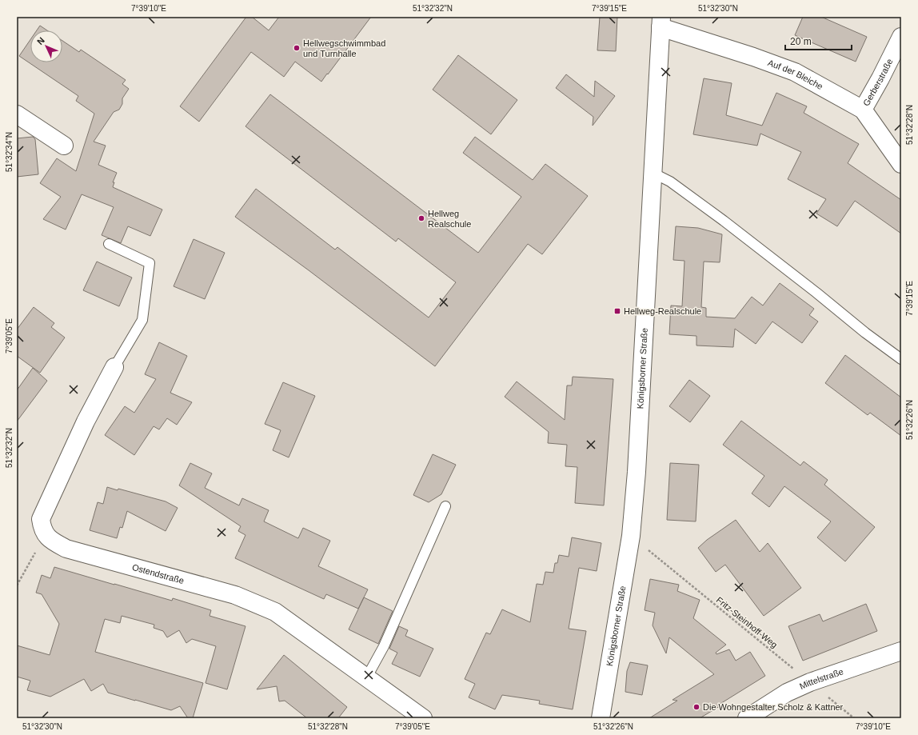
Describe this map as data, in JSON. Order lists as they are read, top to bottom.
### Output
{
  "streets": {
    "street": [
      "Auf der Bleiche",
      "Gerberstraße",
      "Königsborner Straße",
      "Ostendstraße",
      "Mittelstraße"
    ],
    "path": ["Fritz-Steinhoff-Weg"]
  },
  "crossings": [
    ["Auf der Bleiche", "Gerberstraße"],
    ["Auf der Bleiche", "Königsborner Straße"],
    ["Königsborner Straße", "Fritz-Steinhoff-Weg"],
    ["Fritz-Steinhoff-Weg", "Mittelstraße"]
  ],
  "places": {
    "other": ["Hellwegschwimmbad und Turnhalle", "Hellweg Realschule", "Die Wohngestalter Scholz & Kattner"],
    "transit": ["Hellweg-Realschule"]
  },
  "scale_bar": "20 m",
  "north": "top left",
  "coordinates": [
    "7°39'10\"E",
    "51°32'32\"N",
    "7°39'15\"E",
    "51°32'30\"N",
    "51°32'28\"N",
    "51°32'34\"N",
    "7°39'05\"E",
    "51°32'26\"N"
  ]
}
